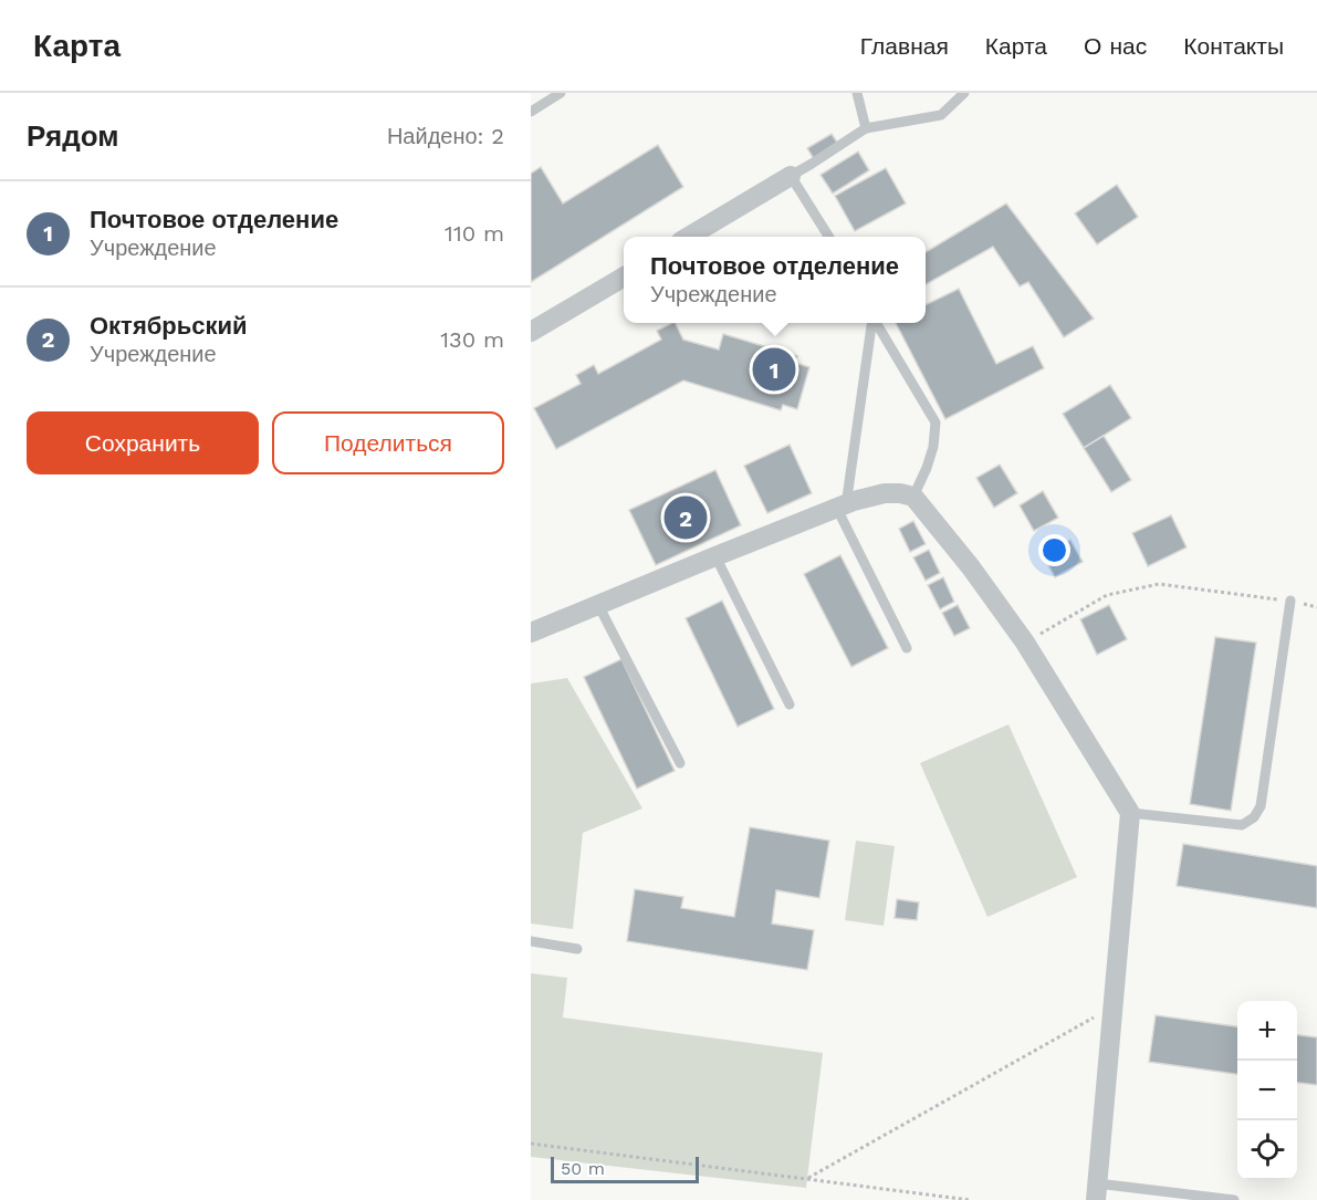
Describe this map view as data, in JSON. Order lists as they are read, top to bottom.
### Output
{
  "scale_bar": "50 m",
  "page": {
    "header": "Карта",
    "nav": [
      "Главная",
      "Карта",
      "О нас",
      "Контакты"
    ],
    "heading": ["Рядом", "Найдено: 2"],
    "list": [
      {
        "mark": "1",
        "name": "Почтовое отделение",
        "note": "Учреждение",
        "value": "110 m"
      },
      {
        "mark": "2",
        "name": "Октябрьский",
        "note": "Учреждение",
        "value": "130 m"
      }
    ],
    "popup": ["Почтовое отделение", "Учреждение"],
    "pins": ["1", "2"],
    "buttons": ["Сохранить", "Поделиться"],
    "map_buttons": ["+", "−"],
    "scale": "50 m"
  }
}
